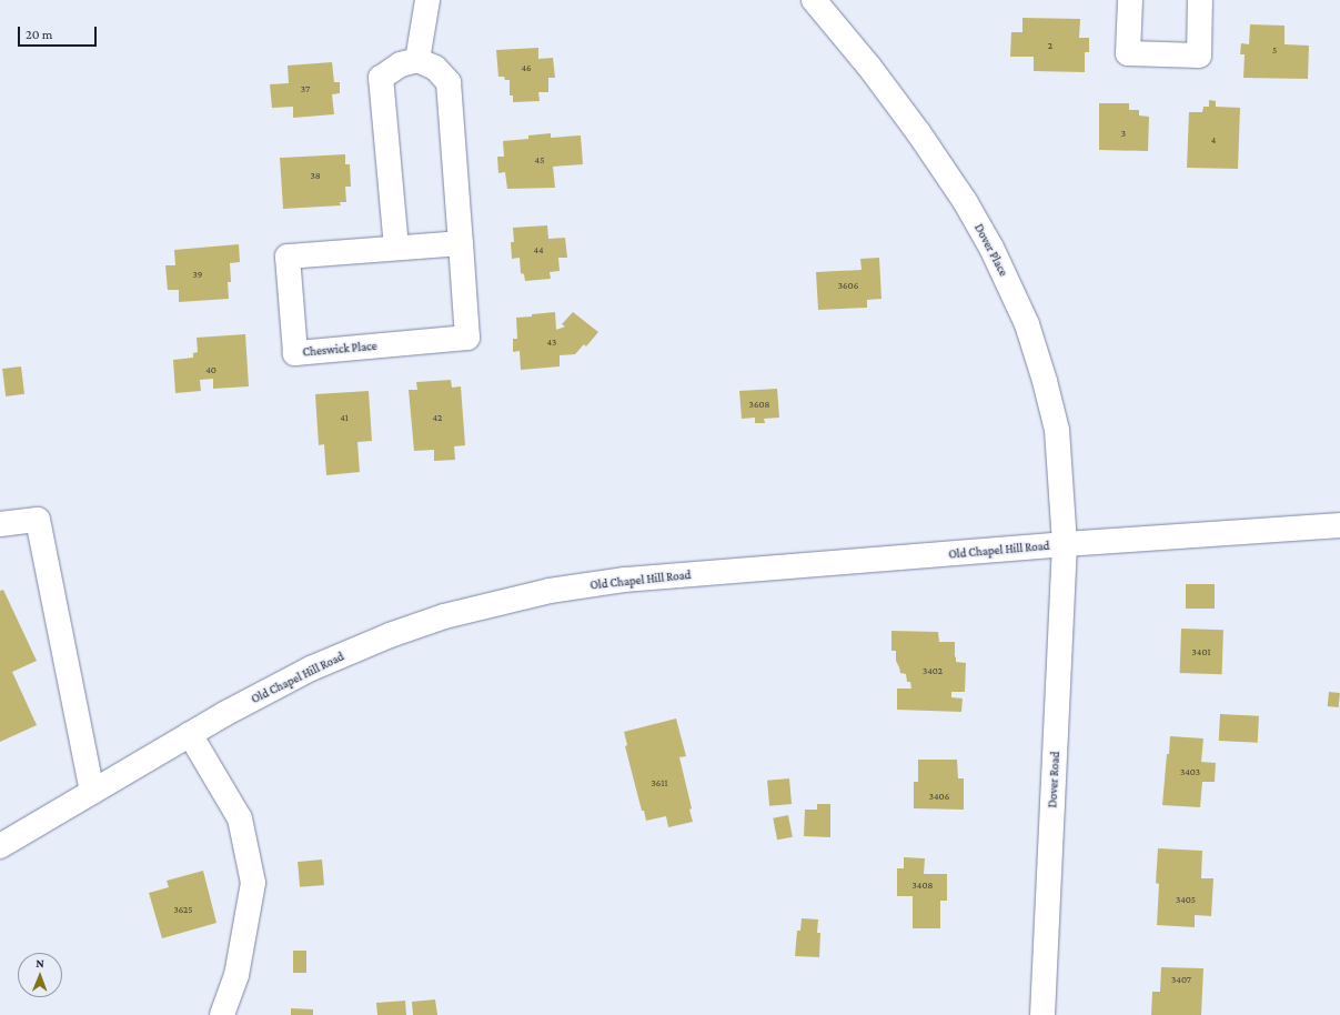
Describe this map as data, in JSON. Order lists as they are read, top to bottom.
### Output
{
  "streets": {
    "street": [
      "Dover Place",
      "Cheswick Place",
      "Old Chapel Hill Road",
      "Dover Road"
    ]
  },
  "crossings": [
    ["Dover Place", "Old Chapel Hill Road"],
    ["Dover Place", "Dover Road"],
    ["Old Chapel Hill Road", "Dover Road"]
  ],
  "house_numbers": [
    "2",
    "5",
    "46",
    "37",
    "3",
    "4",
    "45",
    "38",
    "44",
    "39",
    "3606",
    "43",
    "40",
    "3608",
    "41",
    "42",
    "3401",
    "3402",
    "3403",
    "3611",
    "3406",
    "3408",
    "3405",
    "3625",
    "3407"
  ],
  "scale_bar": "20 m",
  "north": "top"
}
